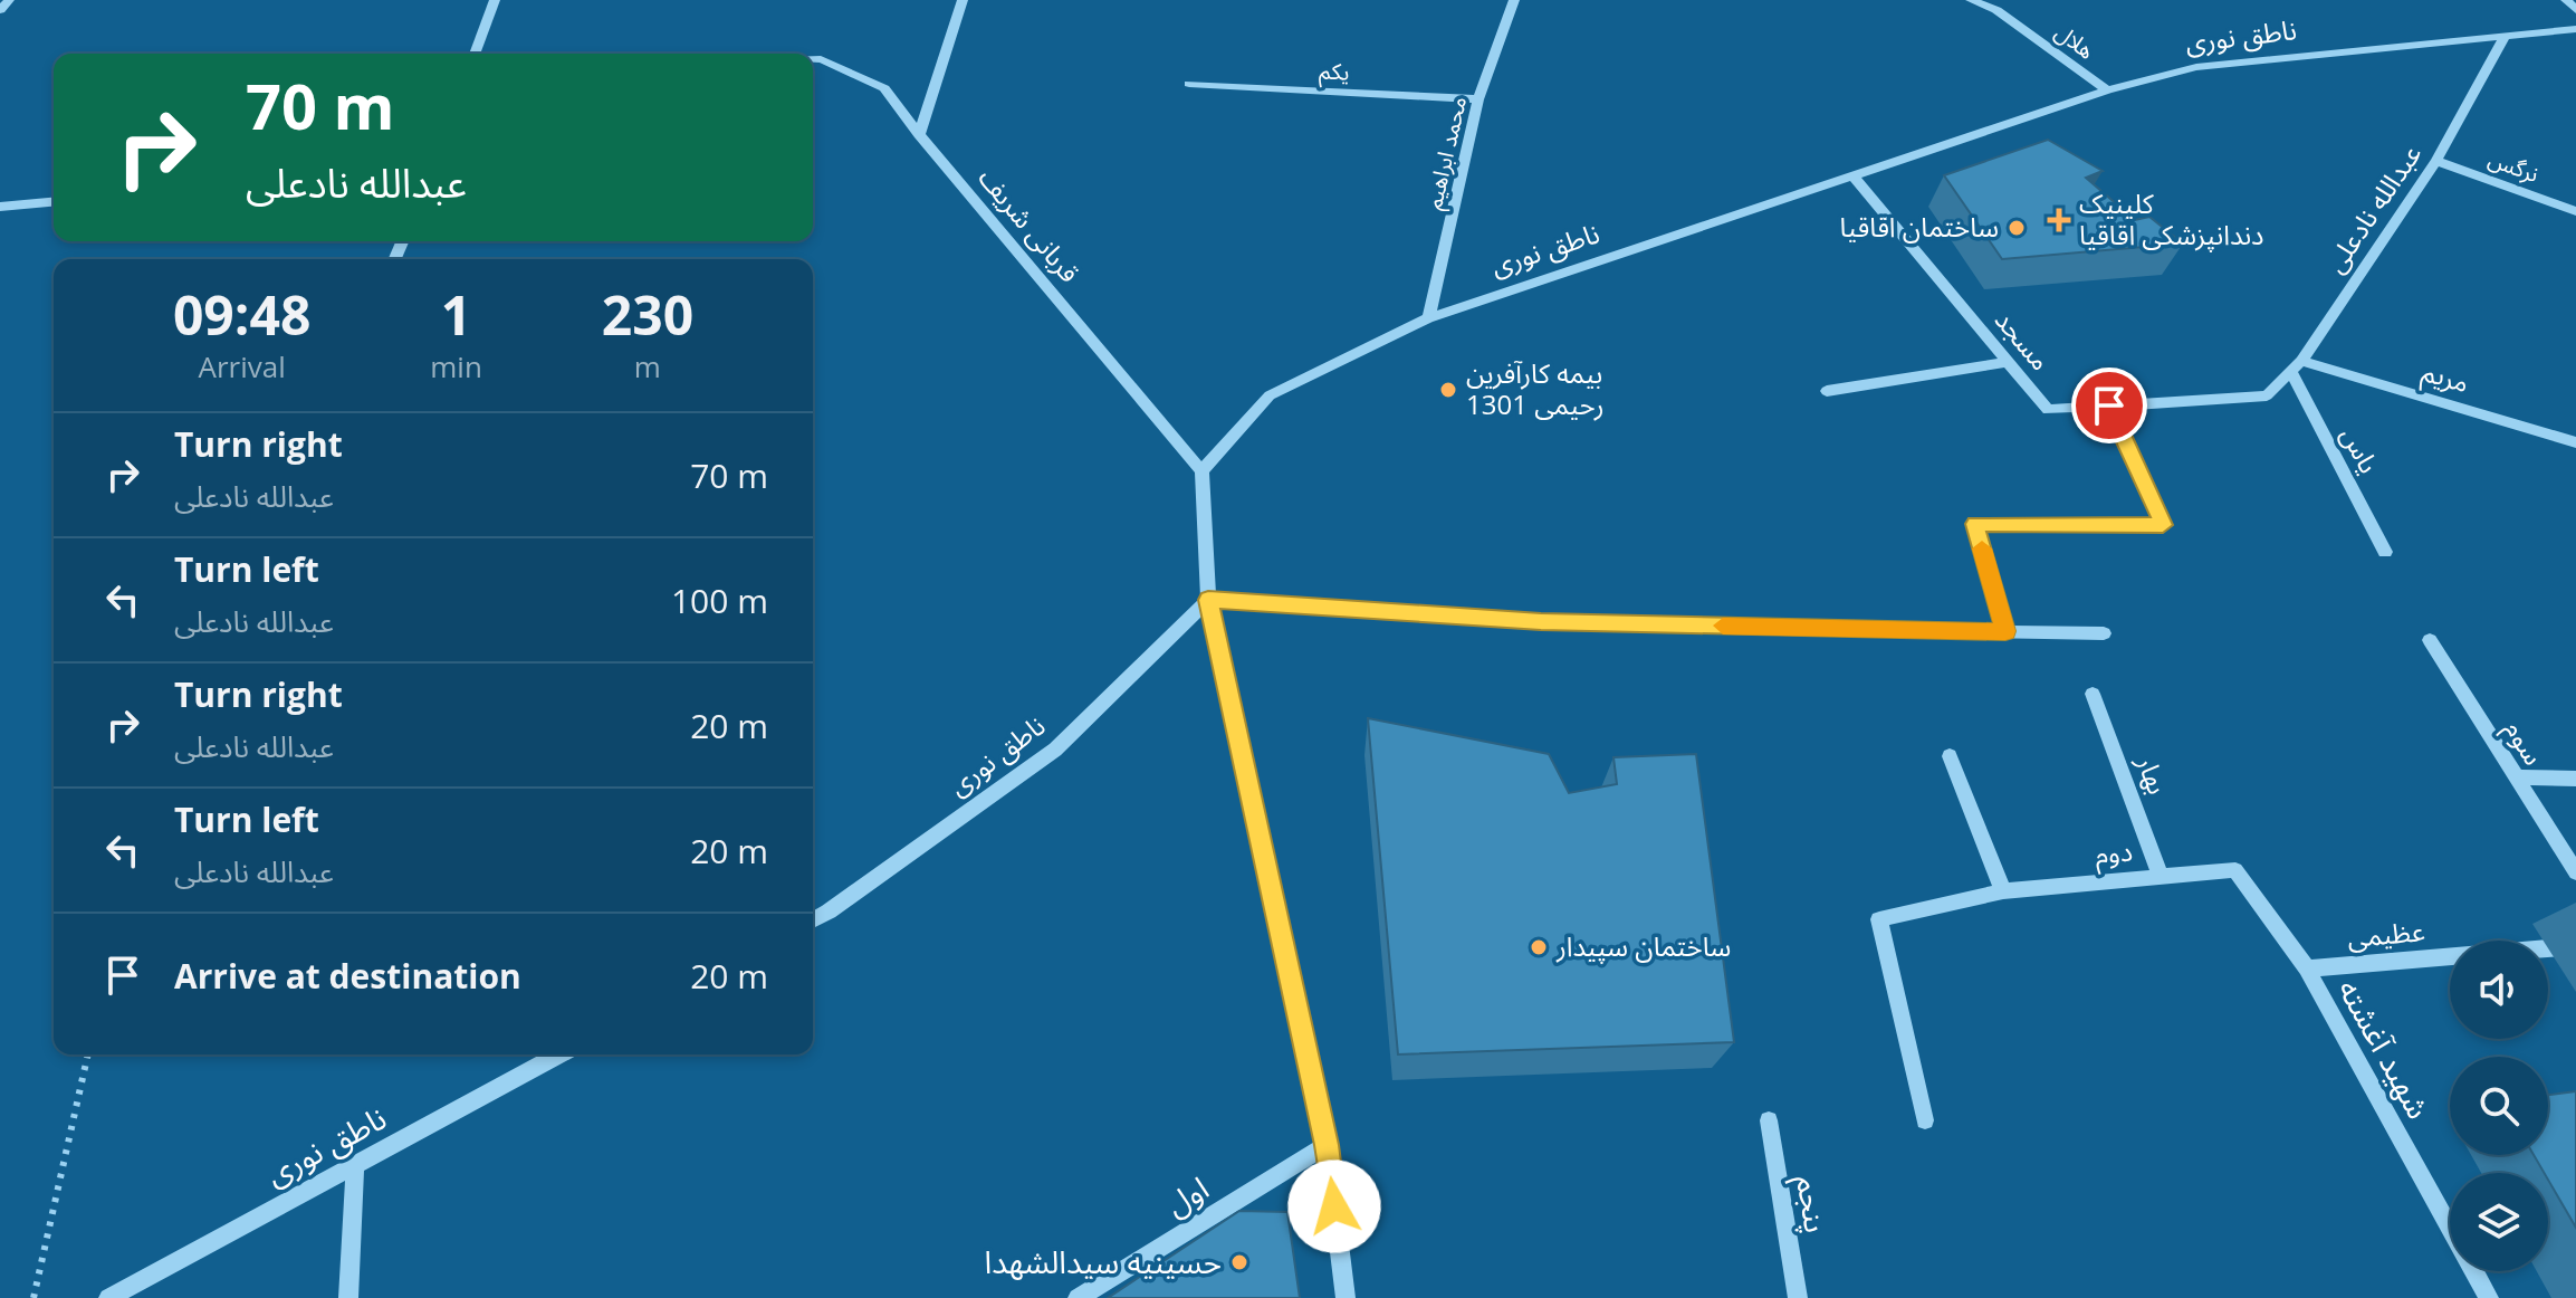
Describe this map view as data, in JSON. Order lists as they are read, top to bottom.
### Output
{
  "streets": {
    "street": [
      "ناطق نوری",
      "هلال",
      "یکم",
      "محمد ابراهیم",
      "نرگس",
      "عبدالله نادعلی",
      "قربانی شریف",
      "مسجد",
      "مریم",
      "یاس",
      "سوم",
      "بهار",
      "دوم",
      "عظیمی",
      "شهید آغشته",
      "اول",
      "پنجم"
    ]
  },
  "crossings": [
    ["ناطق نوری", "هلال"],
    ["ناطق نوری", "محمد ابراهیم"],
    ["ناطق نوری", "عبدالله نادعلی"],
    ["ناطق نوری", "قربانی شریف"],
    ["ناطق نوری", "مسجد"],
    ["یکم", "محمد ابراهیم"],
    ["نرگس", "عبدالله نادعلی"],
    ["عبدالله نادعلی", "مسجد"],
    ["عبدالله نادعلی", "مریم"],
    ["عبدالله نادعلی", "یاس"],
    ["مریم", "یاس"],
    ["بهار", "دوم"],
    ["دوم", "عظیمی"],
    ["دوم", "شهید آغشته"],
    ["عظیمی", "شهید آغشته"]
  ],
  "places": {
    "health": ["کلینیک دندانپزشکی اقاقیا"],
    "other": [
      "ساختمان اقاقیا",
      "بیمه کارآفرین 1301 رحیمی",
      "ساختمان سپیدار",
      "حسینیه سیدالشهدا"
    ]
  },
  "page": {
    "turn": ["70 m", "عبدالله نادعلی"],
    "eta": [
      "09:48",
      "Arrival",
      "1",
      "min",
      "230",
      "m"
    ],
    "list": [
      {
        "name": "Turn right",
        "note": "عبدالله نادعلی",
        "value": "70 m"
      },
      {
        "name": "Turn left",
        "note": "عبدالله نادعلی",
        "value": "100 m"
      },
      {
        "name": "Turn right",
        "note": "عبدالله نادعلی",
        "value": "20 m"
      },
      {
        "name": "Turn left",
        "note": "عبدالله نادعلی",
        "value": "20 m"
      },
      {
        "name": "Arrive at destination",
        "value": "20 m"
      }
    ]
  }
}
